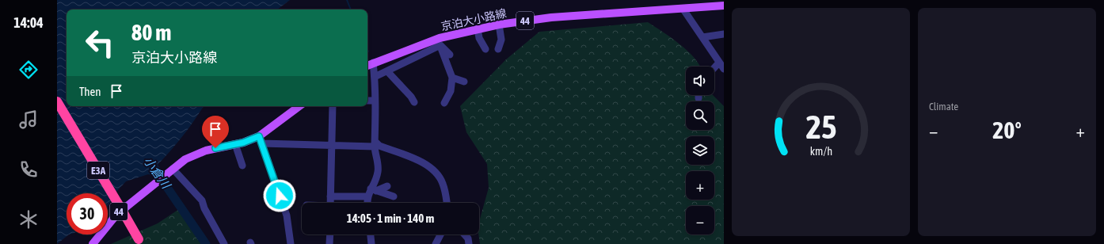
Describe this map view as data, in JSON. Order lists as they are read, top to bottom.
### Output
{
  "streets": {
    "highway": ["E3A"],
    "main road": ["京泊大小路線", "44"]
  },
  "water": ["小倉川"],
  "page": {
    "tabs": "14:04",
    "tile": "Climate",
    "turn": ["80 m", "京泊大小路線"],
    "map_buttons": ["+", "−"],
    "then": "Then",
    "heat": ["−", "20°", "+"],
    "limit": "30",
    "trip": "14:05 · 1 min · 140 m",
    "gauge": ["25", "km/h"]
  }
}
